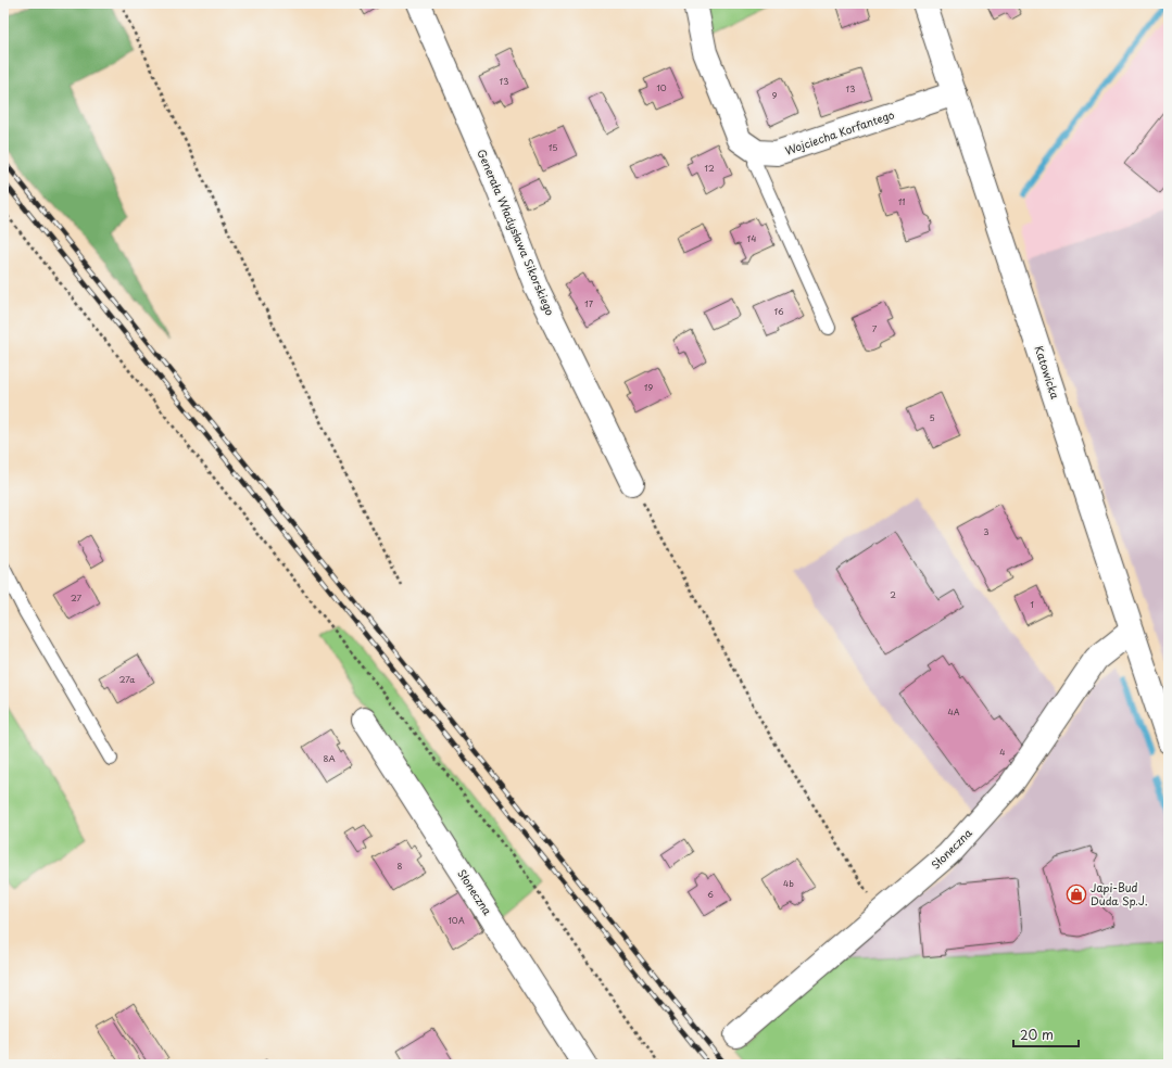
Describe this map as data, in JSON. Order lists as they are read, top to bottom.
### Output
{
  "streets": {
    "street": [
      "Wojciecha Korfantego",
      "Generała Władysława Sikorskiego",
      "Katowicka",
      "Słoneczna"
    ]
  },
  "crossings": [
    ["Wojciecha Korfantego", "Katowicka"],
    ["Katowicka", "Słoneczna"]
  ],
  "places": {
    "shop": ["Japi-Bud Duda Sp.J."]
  },
  "house_numbers": [
    "13",
    "10",
    "13",
    "9",
    "15",
    "12",
    "11",
    "14",
    "17",
    "16",
    "7",
    "19",
    "5",
    "3",
    "2",
    "27",
    "1",
    "27a",
    "4A",
    "4",
    "8A",
    "8",
    "4b",
    "6",
    "10A"
  ],
  "scale_bar": "20 m"
}
